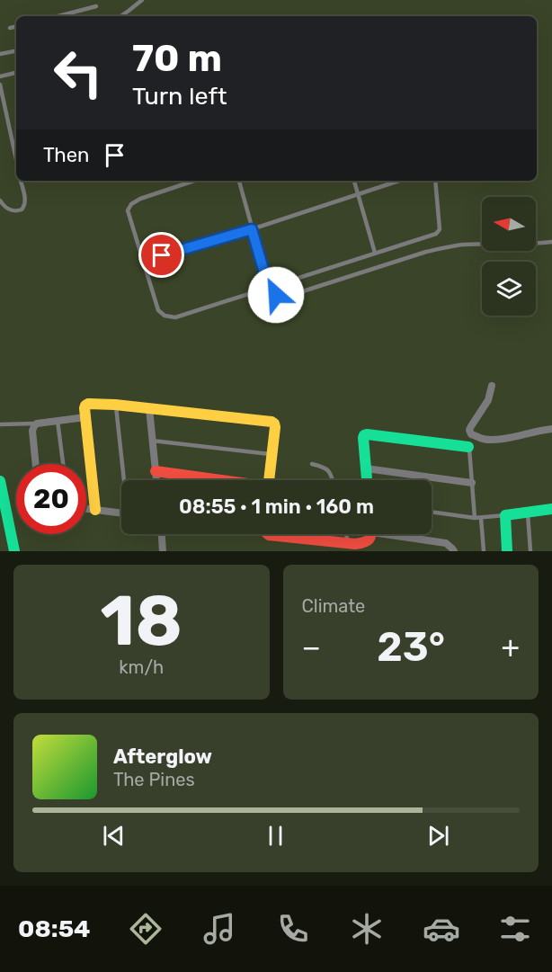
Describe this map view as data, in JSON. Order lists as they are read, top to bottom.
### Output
{
  "north": "left",
  "page": {
    "turn": ["70 m", "Turn left"],
    "then": "Then",
    "limit": "20",
    "trip": "08:55 · 1 min · 160 m",
    "tile": [
      ["18", "km/h"],
      "Climate"
    ],
    "heat": ["−", "23°", "+"],
    "song": ["Afterglow", "The Pines"],
    "tabs": "08:54"
  }
}
